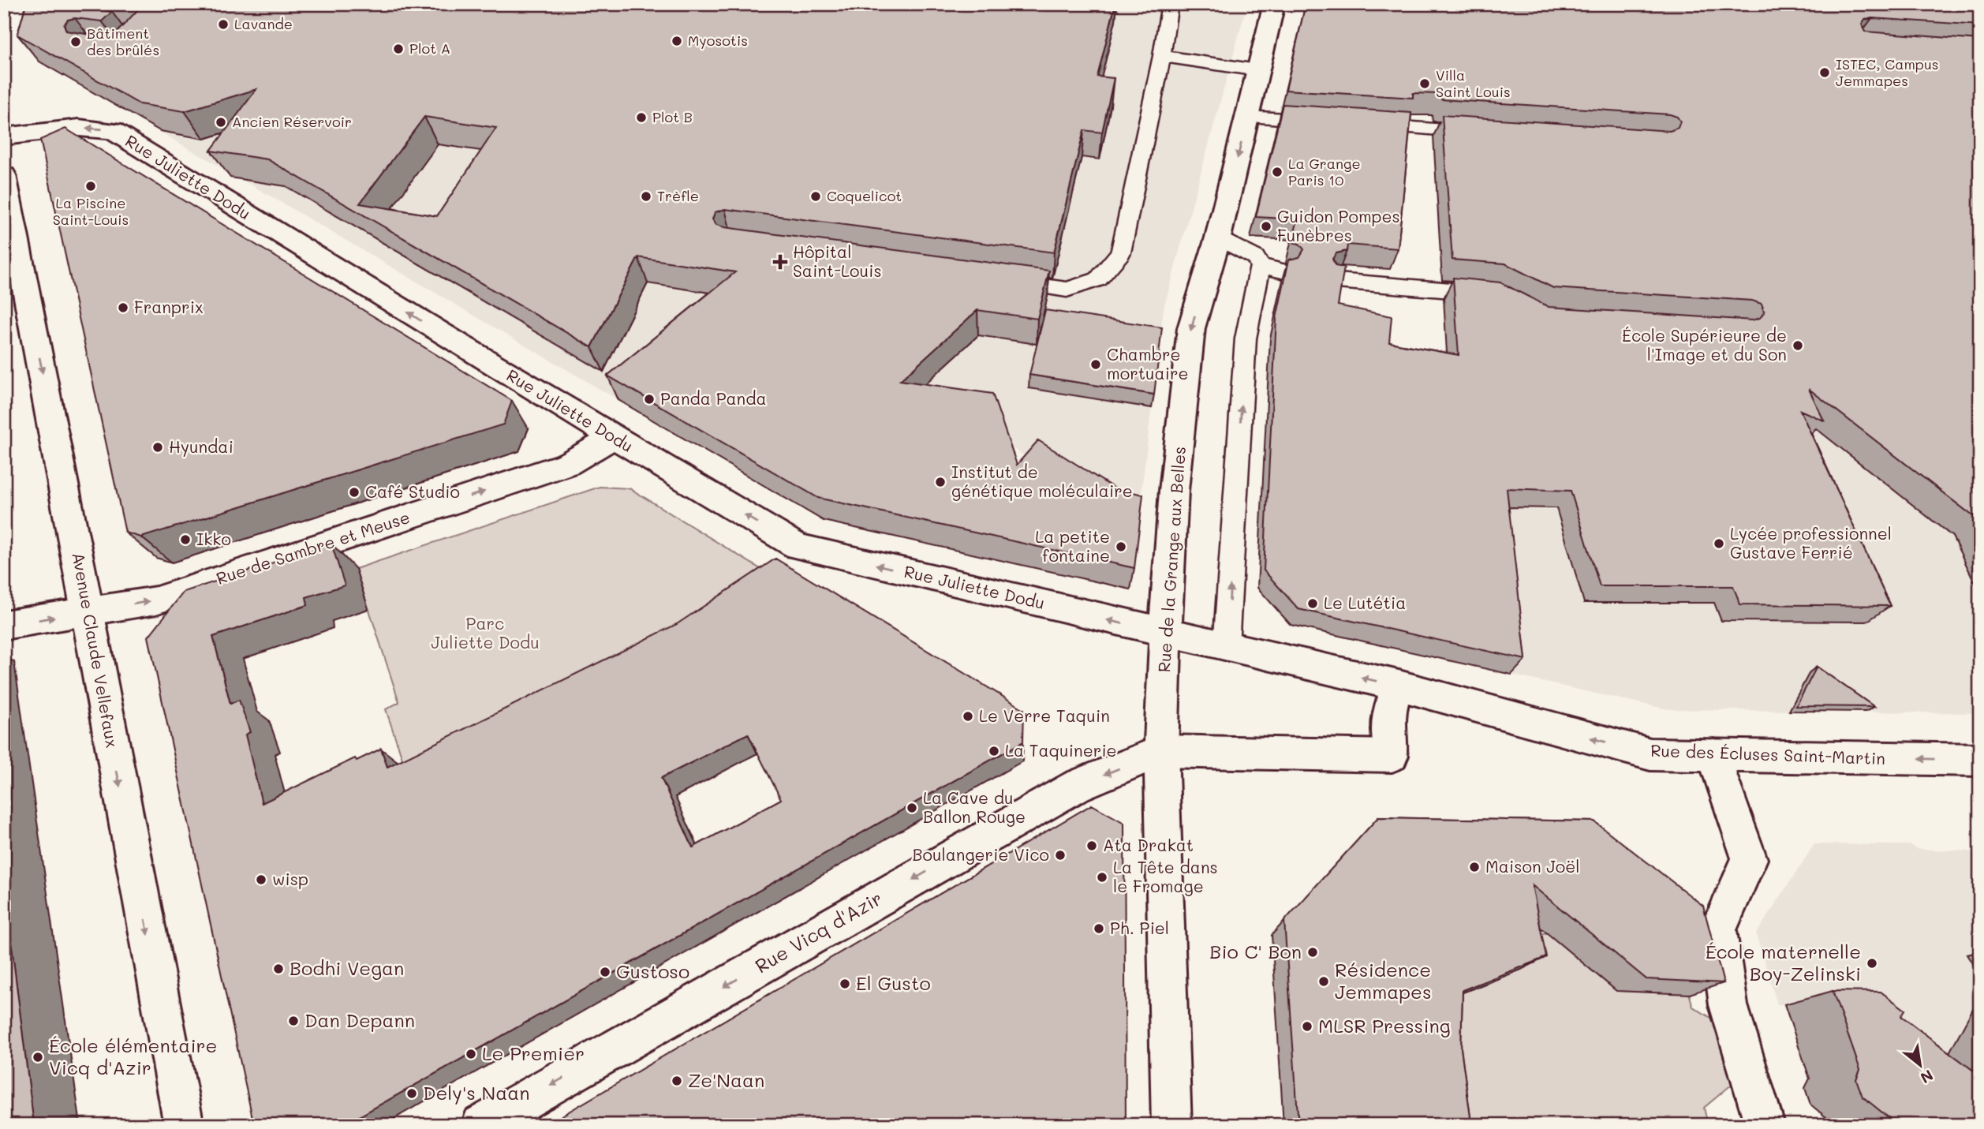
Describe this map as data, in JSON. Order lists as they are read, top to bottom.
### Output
{
  "streets": {
    "street": [
      "Rue Juliette Dodu",
      "Rue de Sambre et Meuse",
      "Rue de la Grange aux Belles",
      "Avenue Claude Vellefaux",
      "Rue des Écluses Saint-Martin",
      "Rue Vicq d'Azir"
    ]
  },
  "crossings": [
    ["Rue Juliette Dodu", "Rue de Sambre et Meuse"],
    ["Rue Juliette Dodu", "Rue de la Grange aux Belles"],
    ["Rue Juliette Dodu", "Rue des Écluses Saint-Martin"],
    ["Rue de Sambre et Meuse", "Avenue Claude Vellefaux"],
    ["Rue de la Grange aux Belles", "Rue des Écluses Saint-Martin"],
    ["Rue de la Grange aux Belles", "Rue Vicq d'Azir"]
  ],
  "one_way": [
    "Rue Juliette Dodu",
    "Rue de Sambre et Meuse",
    "Rue de la Grange aux Belles",
    "Avenue Claude Vellefaux",
    "Rue des Écluses Saint-Martin",
    "Rue Vicq d'Azir"
  ],
  "parks": ["Parc Juliette Dodu"],
  "places": {
    "other": [
      "Lavande",
      "Myosotis",
      "Bâtiment des brûlés",
      "Plot A",
      "ISTEC, Campus Jemmapes",
      "Villa Saint Louis",
      "Plot B",
      "Ancien Réservoir",
      "La Grange Paris 10",
      "La Piscine Saint-Louis",
      "Trèfle",
      "Coquelicot",
      "Guidon Pompes Funèbres",
      "Franprix",
      "École Supérieure de l'Image et du Son",
      "Chambre mortuaire",
      "Panda Panda",
      "Hyundai",
      "Institut de génétique moléculaire",
      "Café Studio",
      "Ikko",
      "Lycée professionnel Gustave Ferrié",
      "La petite fontaine",
      "Le Lutétia",
      "Le Verre Taquin",
      "La Taquinerie",
      "La Cave du Ballon Rouge",
      "Ata Drakat",
      "Boulangerie Vico",
      "Maison Joël",
      "La Tête dans le Fromage",
      "wisp",
      "Ph. Piel",
      "Bio C' Bon",
      "École maternelle Boy-Zelinski",
      "Bodhi Vegan",
      "Gustoso",
      "Résidence Jemmapes",
      "El Gusto",
      "Dan Depann",
      "MLSR Pressing",
      "Le Premier",
      "École élémentaire Vicq d'Azir",
      "Ze'Naan",
      "Dely's Naan"
    ],
    "health": ["Hôpital Saint-Louis"]
  },
  "north": "bottom right"
}
